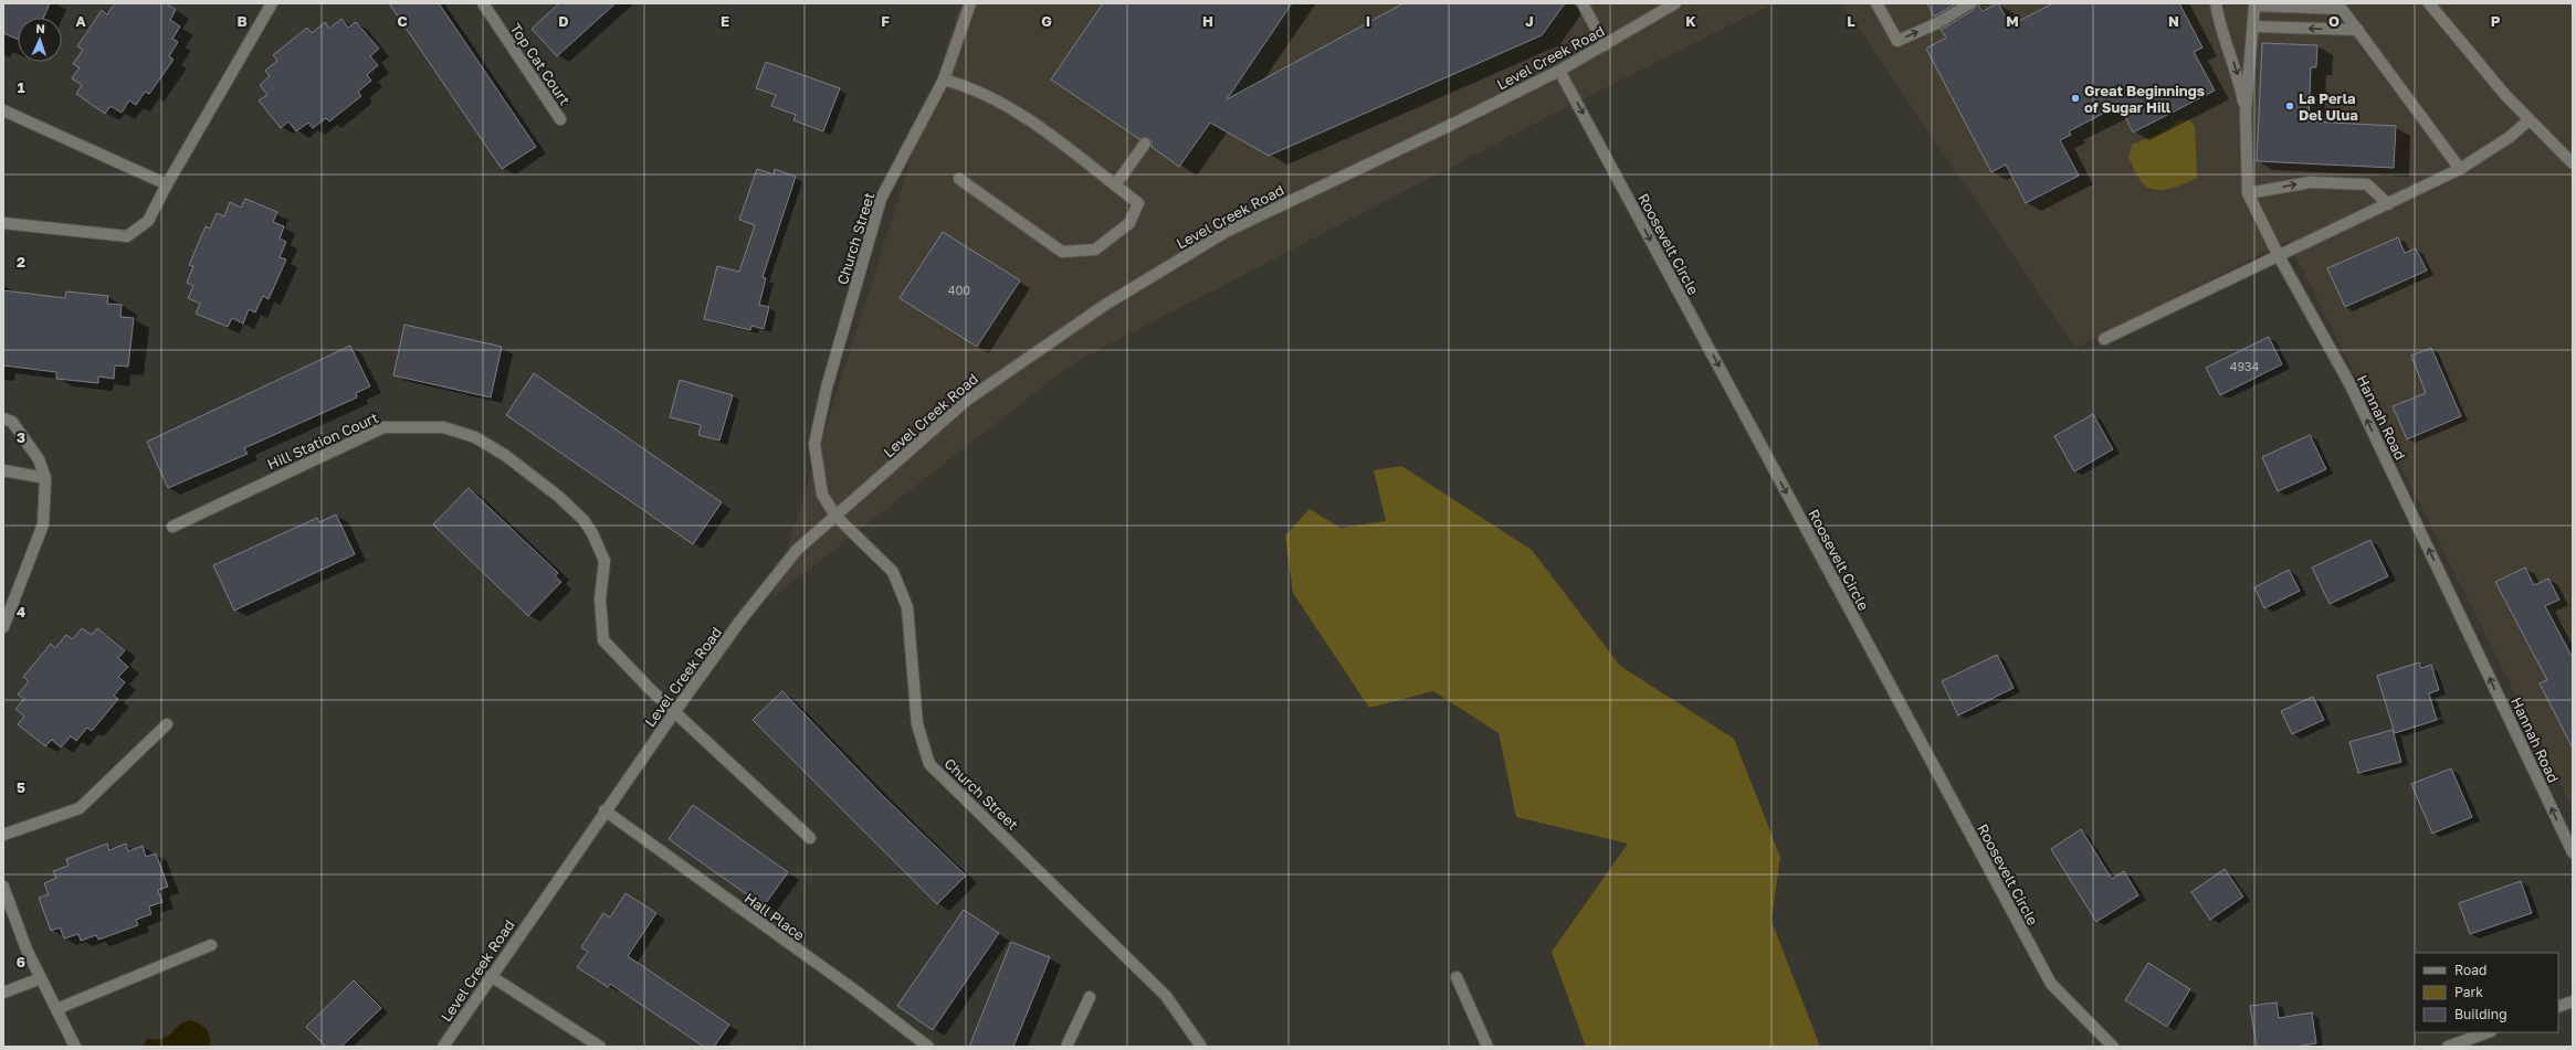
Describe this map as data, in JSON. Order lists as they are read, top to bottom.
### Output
{
  "streets": {
    "street": [
      "Level Creek Road",
      "Top Cat Court",
      "Church Street",
      "Roosevelt Circle",
      "Hannah Road",
      "Hill Station Court",
      "Hall Place"
    ]
  },
  "crossings": [
    ["Level Creek Road", "Church Street"],
    ["Level Creek Road", "Roosevelt Circle"],
    ["Level Creek Road", "Hill Station Court"],
    ["Level Creek Road", "Hall Place"]
  ],
  "one_way": ["Roosevelt Circle", "Hannah Road"],
  "places": ["Great Beginnings of Sugar Hill", "La Perla Del Ulua"],
  "house_numbers": ["400", "4934"],
  "legend": ["Road", "Park", "Building"],
  "north": "top",
  "grid": {
    "columns": [
      "A",
      "B",
      "C",
      "D",
      "E",
      "F",
      "G",
      "H",
      "I",
      "J",
      "K",
      "L",
      "M",
      "N",
      "O",
      "P"
    ],
    "rows": [
      "1",
      "2",
      "3",
      "4",
      "5",
      "6"
    ]
  }
}
